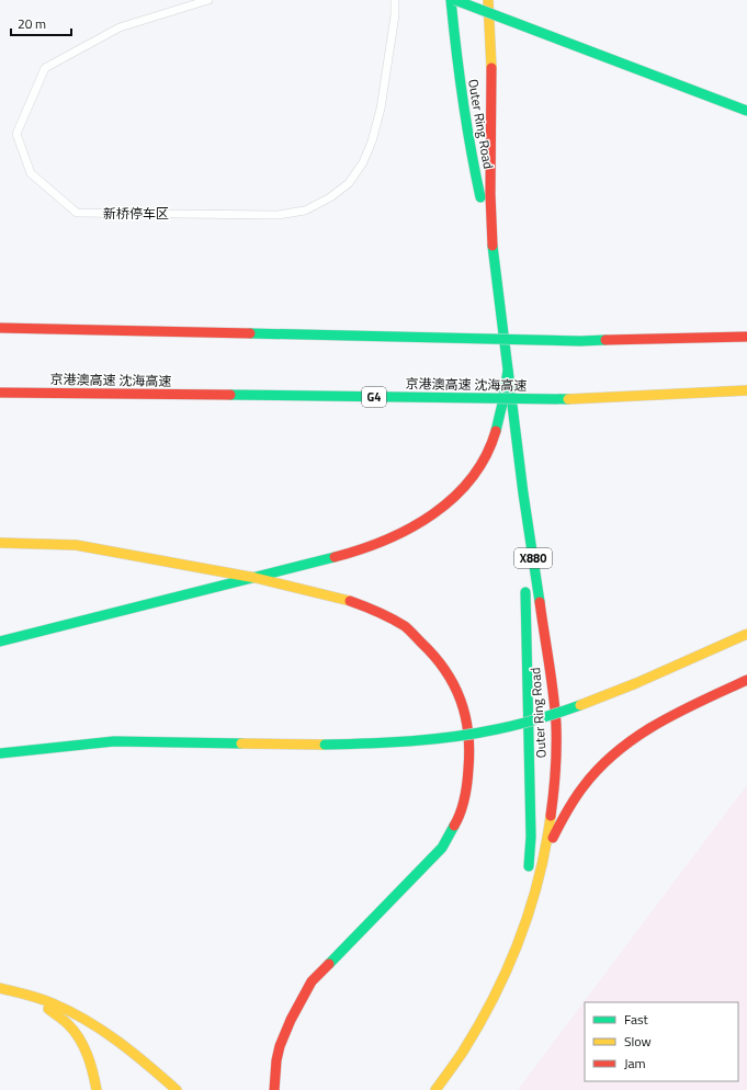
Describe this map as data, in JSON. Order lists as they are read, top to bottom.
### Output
{
  "streets": {
    "main road": [
      "Outer Ring Road",
      "京港澳高速 沈海高速",
      "G4",
      "X880"
    ],
    "lane": ["新桥停车区"]
  },
  "legend": ["Fast", "Slow", "Jam"],
  "scale_bar": "20 m"
}
